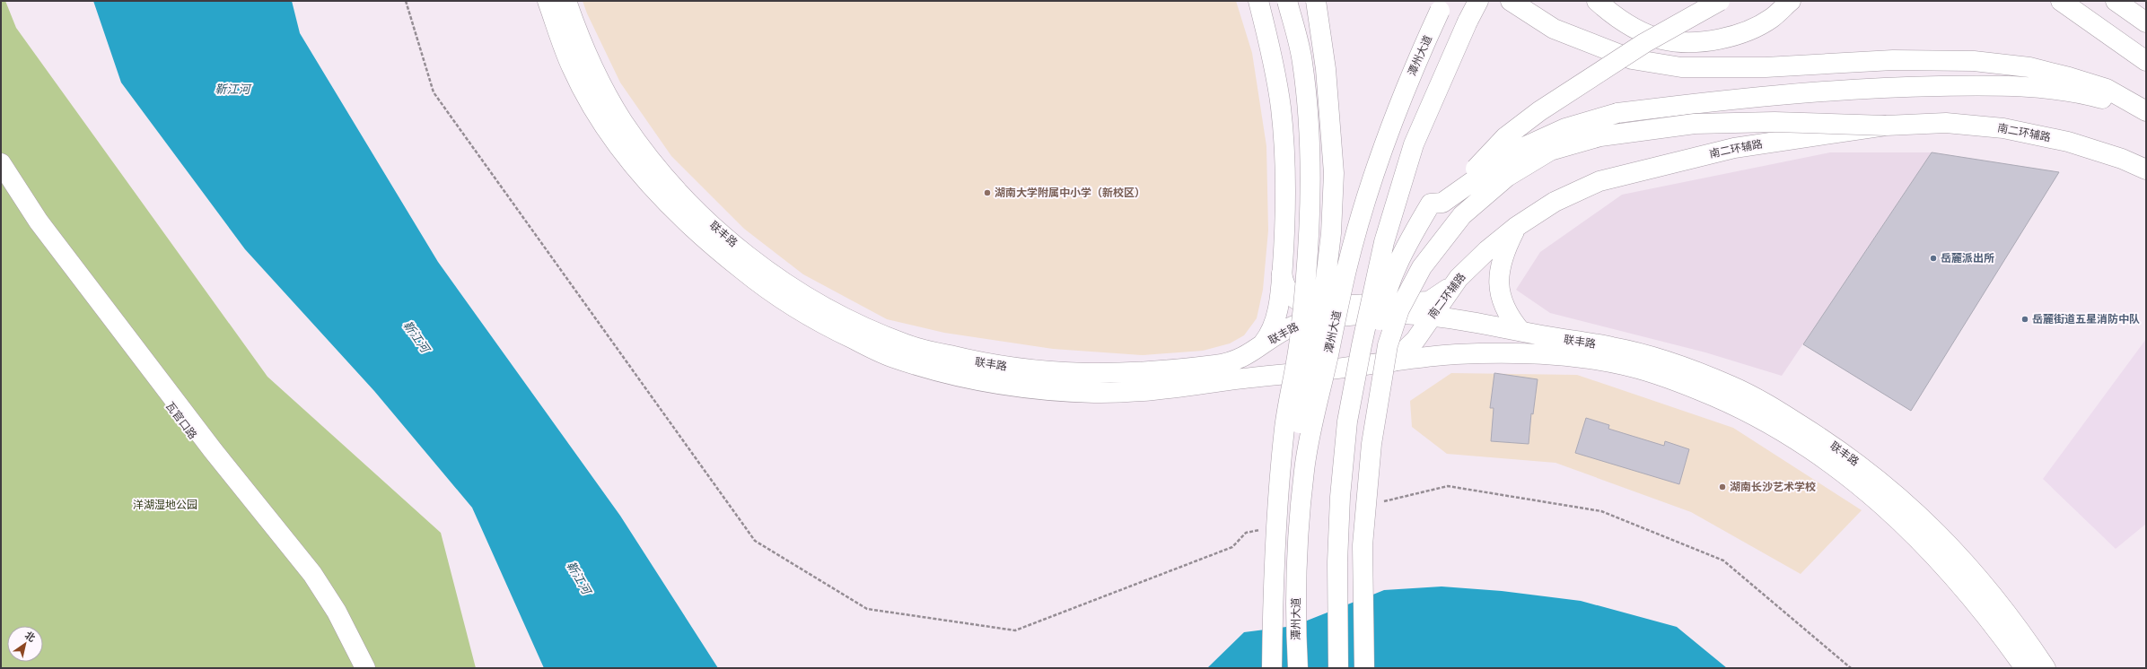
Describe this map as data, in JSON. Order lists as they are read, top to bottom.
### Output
{
  "streets": {
    "main road": [
      "潭州大道",
      "南二环辅路",
      "联丰路",
      "瓦官口路"
    ]
  },
  "crossings": [
    ["南二环辅路", "联丰路"]
  ],
  "water": ["靳江河"],
  "parks": ["洋湖湿地公园"],
  "places": [
    "湖南大学附属中小学（新校区）",
    "岳麓派出所",
    "岳麓街道五星消防中队",
    "湖南长沙艺术学校"
  ],
  "north": "top right"
}
